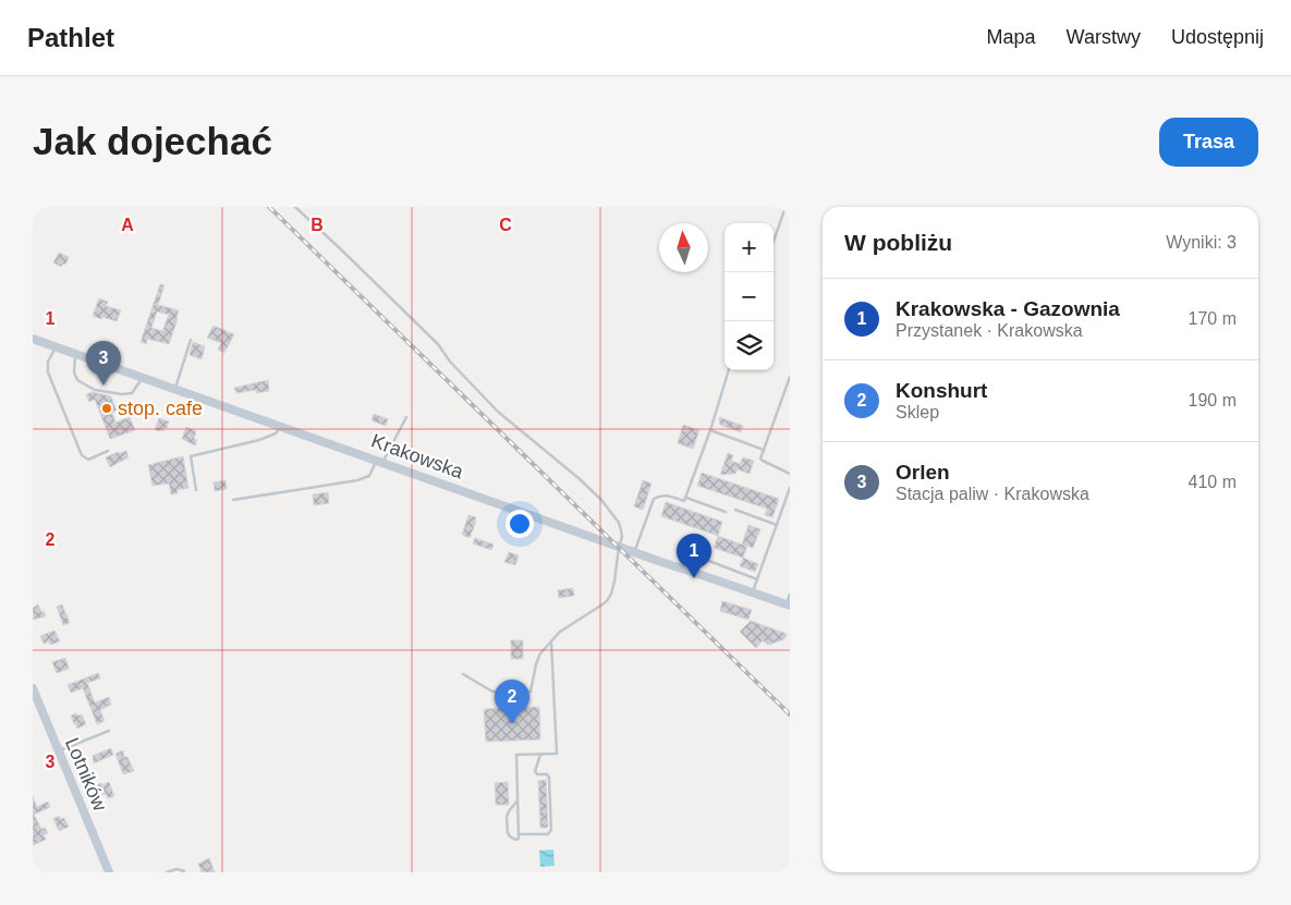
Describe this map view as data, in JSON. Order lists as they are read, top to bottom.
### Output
{
  "streets": {
    "main road": ["Krakowska", "Lotników"]
  },
  "places": ["stop. cafe"],
  "north": "top",
  "page": {
    "header": "Pathlet",
    "nav": ["Mapa", "Warstwy", "Udostępnij"],
    "buttons": "Trasa",
    "title": "Jak dojechać",
    "heading": ["W pobliżu", "Wyniki: 3"],
    "map_buttons": ["+", "−"],
    "list": [
      {
        "mark": "1",
        "name": "Krakowska - Gazownia",
        "note": "Przystanek · Krakowska",
        "value": "170 m"
      },
      {
        "mark": "2",
        "name": "Konshurt",
        "note": "Sklep",
        "value": "190 m"
      },
      {
        "mark": "3",
        "name": "Orlen",
        "note": "Stacja paliw · Krakowska",
        "value": "410 m"
      }
    ],
    "pins": ["3", "1", "2"]
  },
  "grid": {
    "columns": ["A", "B", "C"],
    "rows": ["1", "2", "3"]
  }
}
